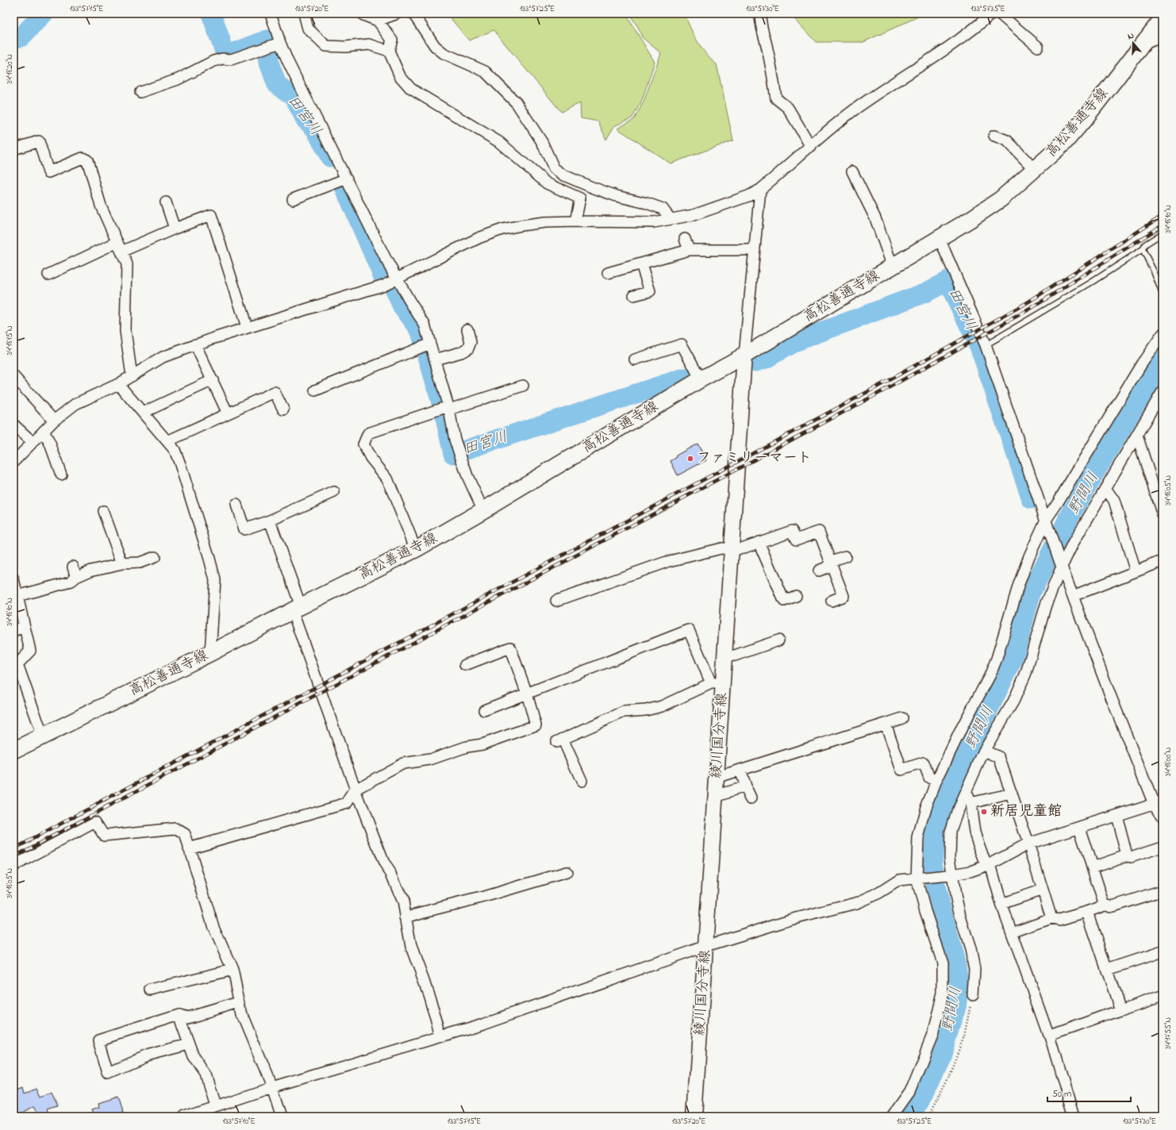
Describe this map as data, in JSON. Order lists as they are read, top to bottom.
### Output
{
  "streets": {
    "main road": ["高松善通寺線", "綾川国分寺線"]
  },
  "crossings": [
    ["高松善通寺線", "綾川国分寺線"]
  ],
  "water": ["田宮川", "野間川"],
  "places": ["ファミリーマート", "新居児童館"],
  "scale_bar": "50 m",
  "north": "top",
  "coordinates": [
    "133°57'15\"E",
    "133°57'20\"E",
    "133°57'25\"E",
    "133°57'30\"E",
    "133°57'35\"E",
    "34°18'20\"N",
    "34°18'10\"N",
    "34°18'15\"N",
    "34°18'05\"N",
    "34°18'00\"N",
    "34°17'55\"N",
    "133°57'10\"E"
  ]
}
